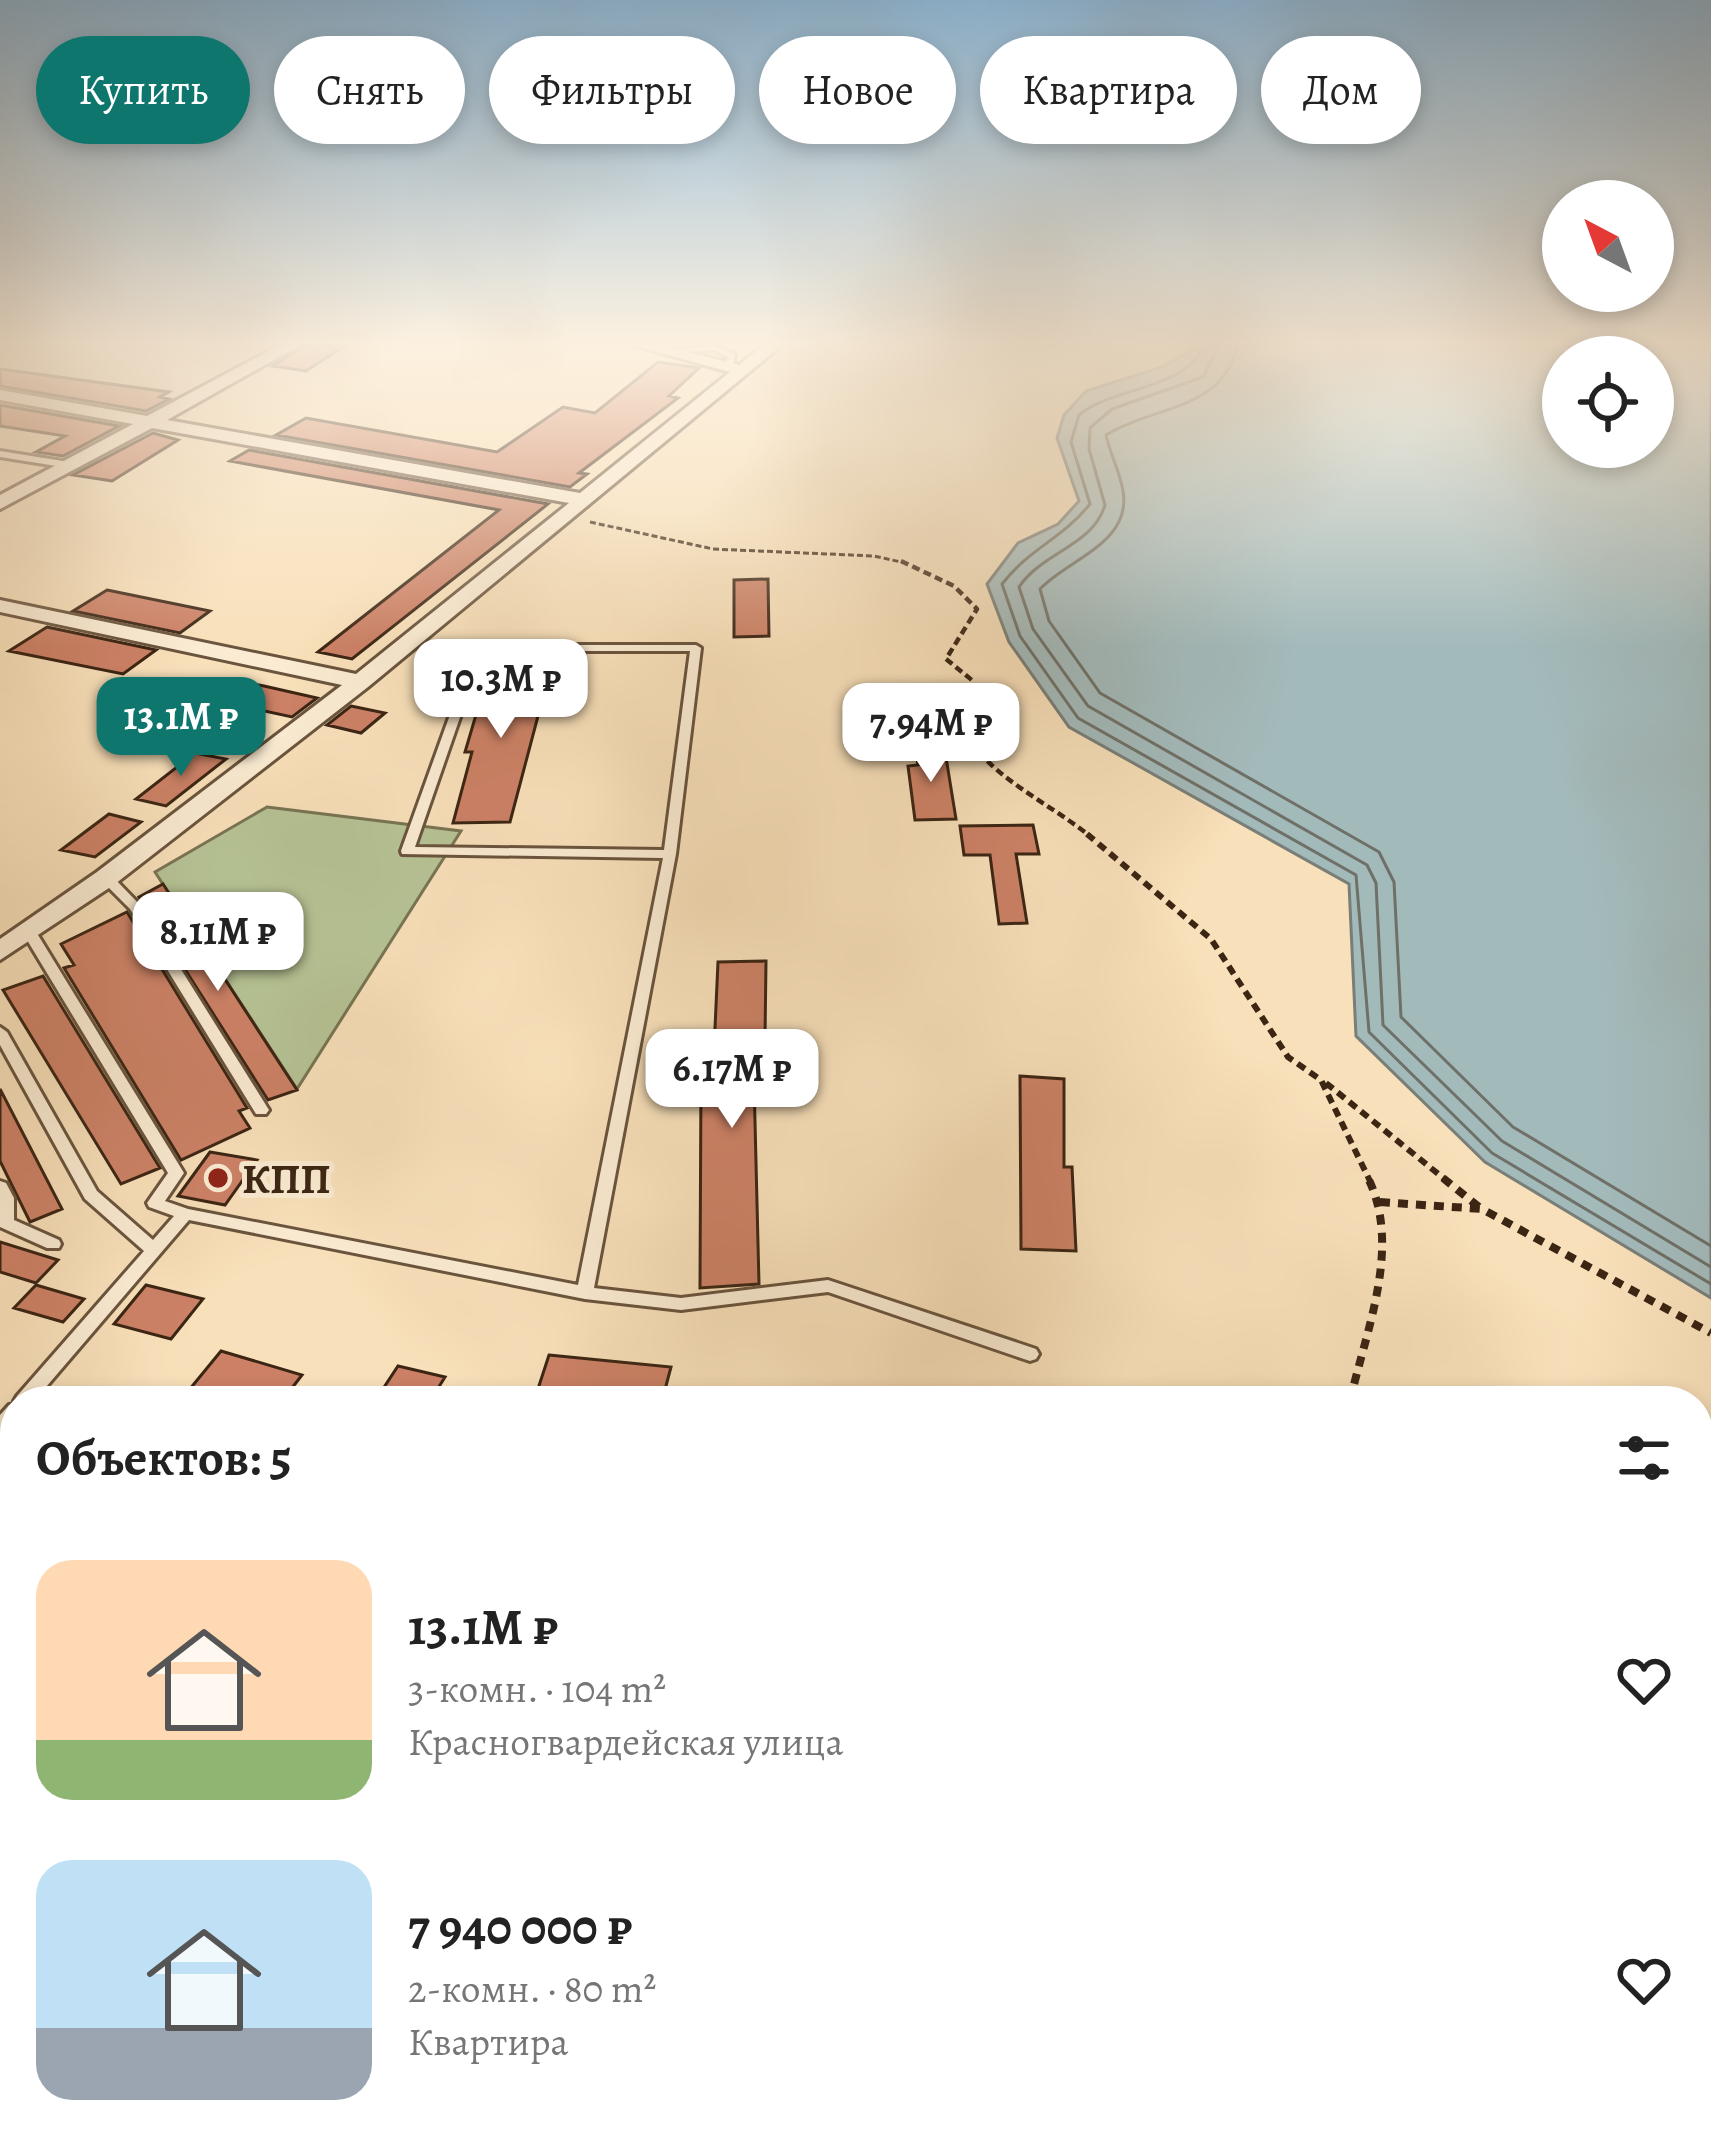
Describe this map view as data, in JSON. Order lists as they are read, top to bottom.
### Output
{
  "places": ["КПП"],
  "north": "top left",
  "page": {
    "chip": [
      "Купить",
      "Снять",
      "Фильтры",
      "Новое",
      "Квартира",
      "Дом"
    ],
    "price": [
      "10.3M ₽",
      "13.1M ₽",
      "7.94M ₽",
      "8.11M ₽",
      "6.17M ₽"
    ],
    "heading": "Объектов: 5",
    "list": [
      {
        "name": "13.1M ₽",
        "note": "3-комн. · 104 m² · Красногвардейская улица"
      },
      {
        "name": "7 940 000 ₽",
        "note": "2-комн. · 80 m² · Квартира"
      }
    ]
  }
}
